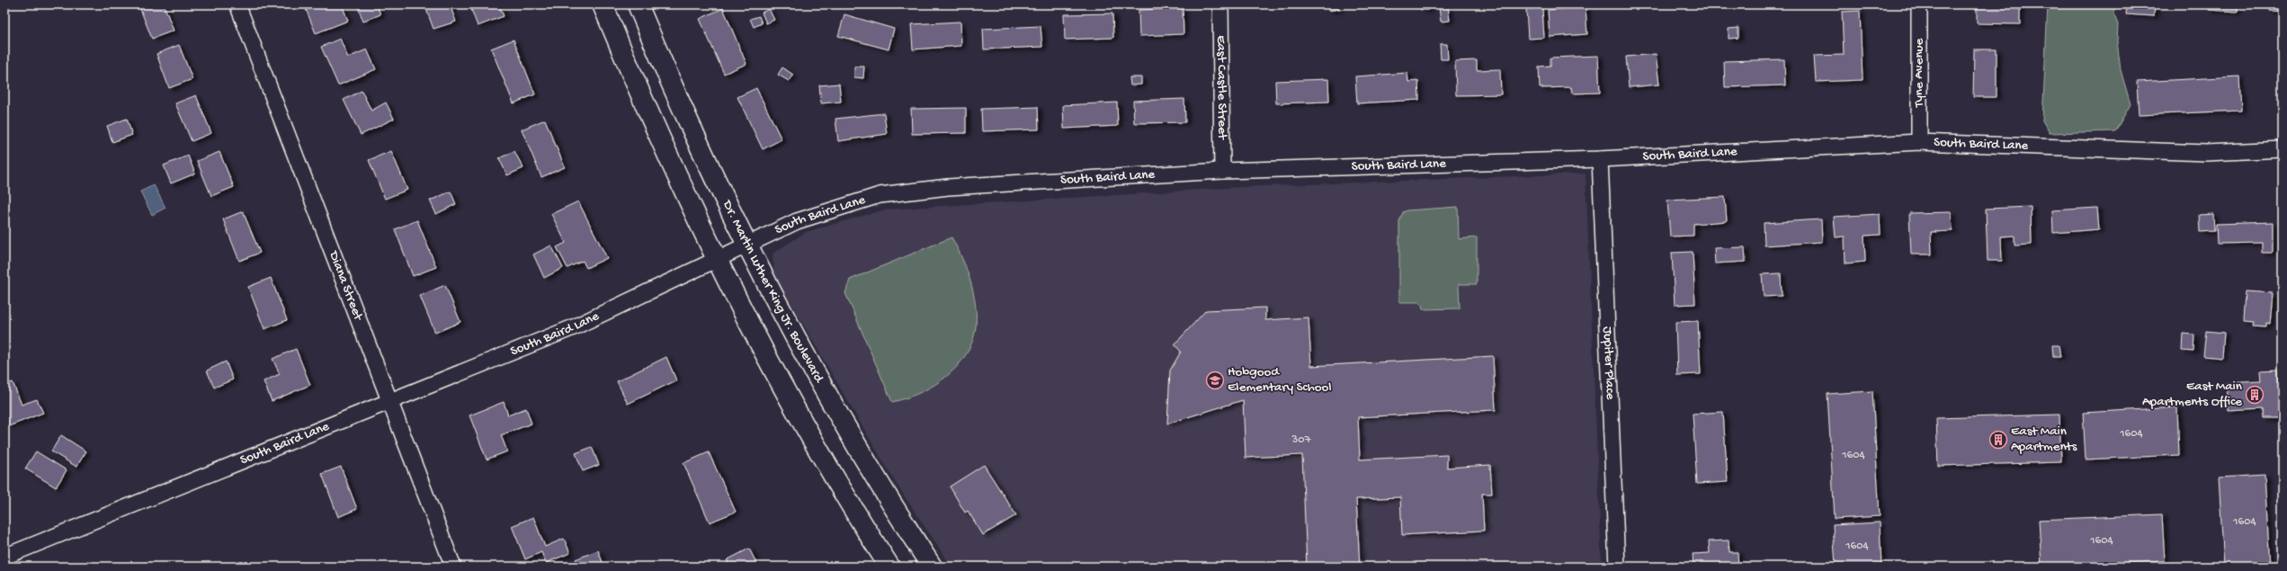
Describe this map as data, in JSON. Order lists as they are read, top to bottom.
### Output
{
  "streets": {
    "main road": ["Dr. Martin Luther King Jr. Boulevard"],
    "street": [
      "Tyne Avenue",
      "East Castle Street",
      "South Baird Lane",
      "Diana Street",
      "Jupiter Place"
    ]
  },
  "crossings": [
    ["Tyne Avenue", "South Baird Lane"],
    ["East Castle Street", "South Baird Lane"],
    ["South Baird Lane", "Diana Street"],
    ["South Baird Lane", "Dr. Martin Luther King Jr. Boulevard"],
    ["South Baird Lane", "Jupiter Place"]
  ],
  "places": {
    "school or university": ["Hobgood Elementary School"],
    "building": ["East Main Apartments Office", "East Main Apartments"]
  },
  "house_numbers": [
    "1604",
    "307",
    "1604",
    "1604",
    "1604",
    "1604"
  ]
}
